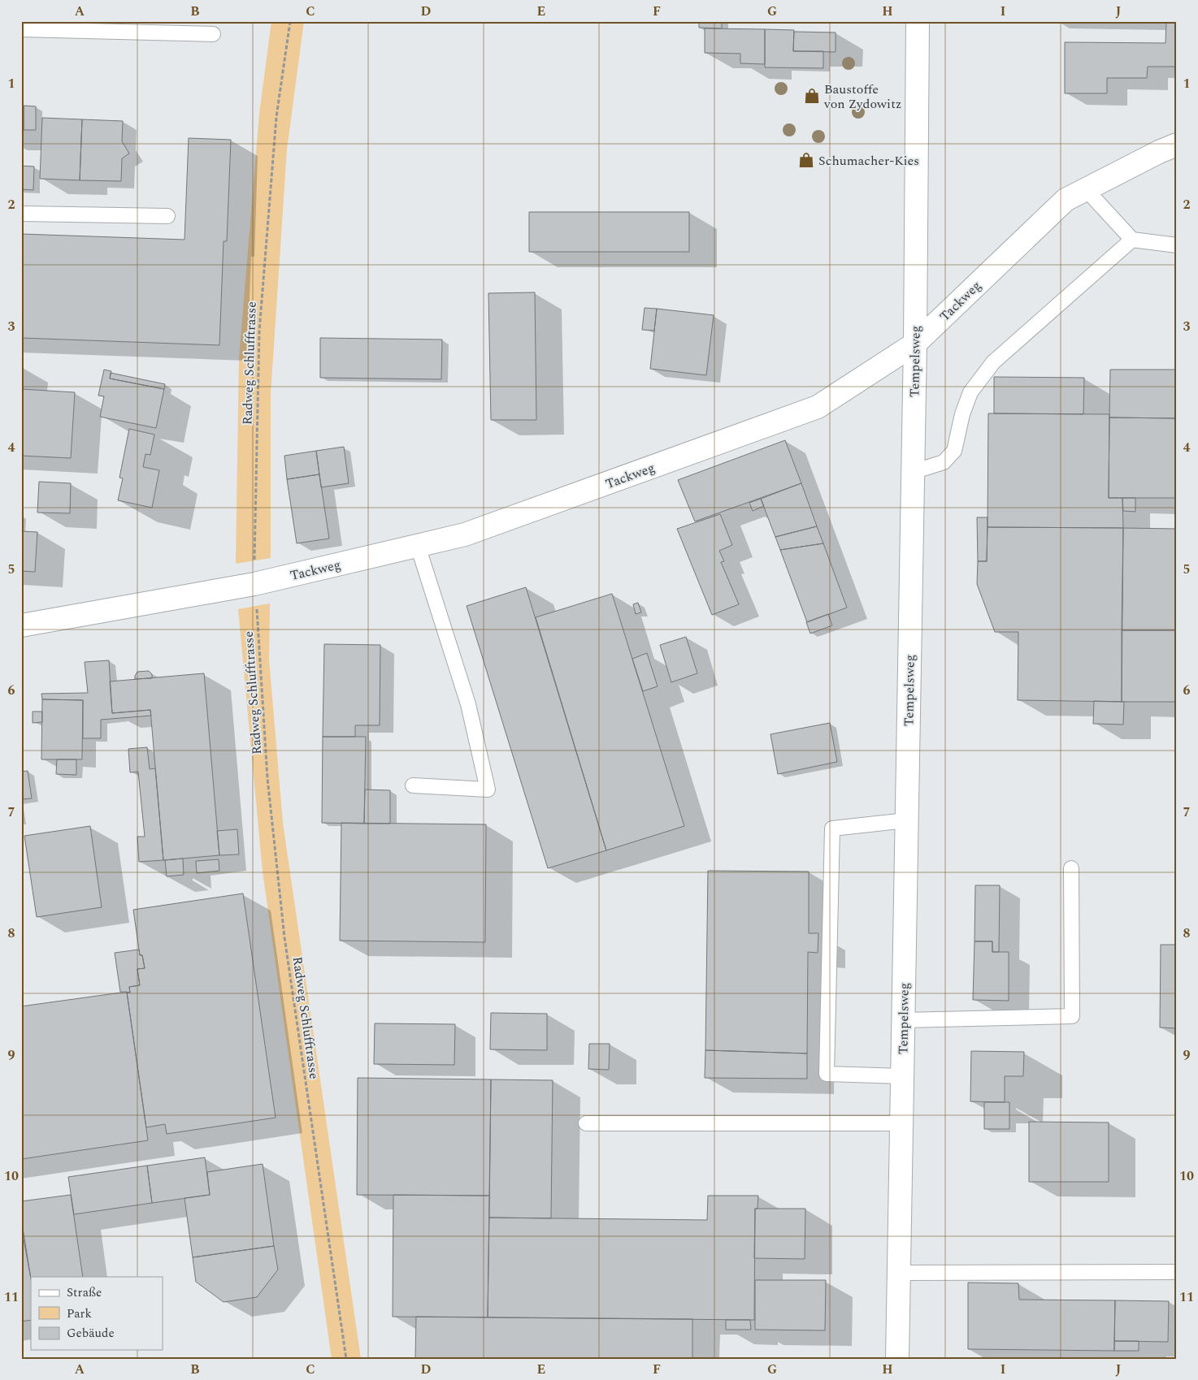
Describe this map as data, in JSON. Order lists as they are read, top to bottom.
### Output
{
  "streets": {
    "street": ["Tackweg", "Tempelsweg"],
    "path": ["Radweg Schlufftrasse"]
  },
  "crossings": [
    ["Tackweg", "Tempelsweg"],
    ["Tackweg", "Radweg Schlufftrasse"]
  ],
  "places": {
    "shop": ["Baustoffe von Zydowitz", "Schumacher-Kies"]
  },
  "legend": ["Straße", "Park", "Gebäude"],
  "grid": {
    "columns": [
      "A",
      "B",
      "C",
      "D",
      "E",
      "F",
      "G",
      "H",
      "I",
      "J"
    ],
    "rows": [
      "1",
      "2",
      "3",
      "4",
      "5",
      "6",
      "7",
      "8",
      "9",
      "10",
      "11"
    ]
  }
}
